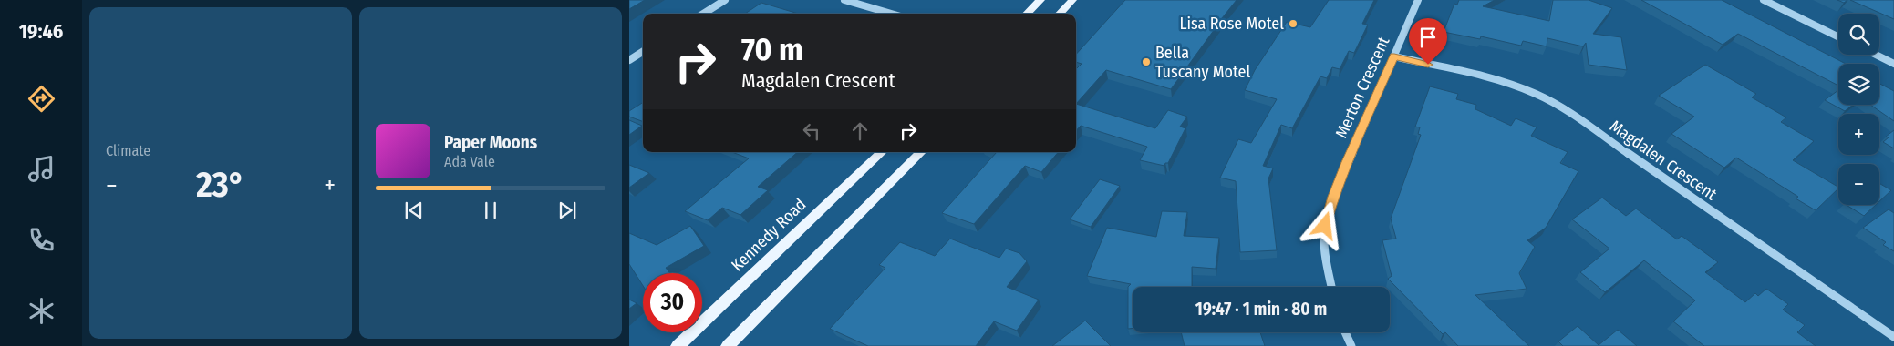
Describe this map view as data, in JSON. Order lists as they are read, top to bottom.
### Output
{
  "streets": {
    "main road": ["Kennedy Road"],
    "street": ["Merton Crescent", "Magdalen Crescent"]
  },
  "crossings": [
    ["Merton Crescent", "Magdalen Crescent"]
  ],
  "places": ["Lisa Rose Motel", "Bella Tuscany Motel"],
  "page": {
    "tabs": "19:46",
    "tile": "Climate",
    "map_buttons": ["+", "−"],
    "turn": ["70 m", "Magdalen Crescent"],
    "song": ["Paper Moons", "Ada Vale"],
    "heat": ["−", "23°", "+"],
    "limit": "30",
    "trip": "19:47 · 1 min · 80 m"
  }
}
